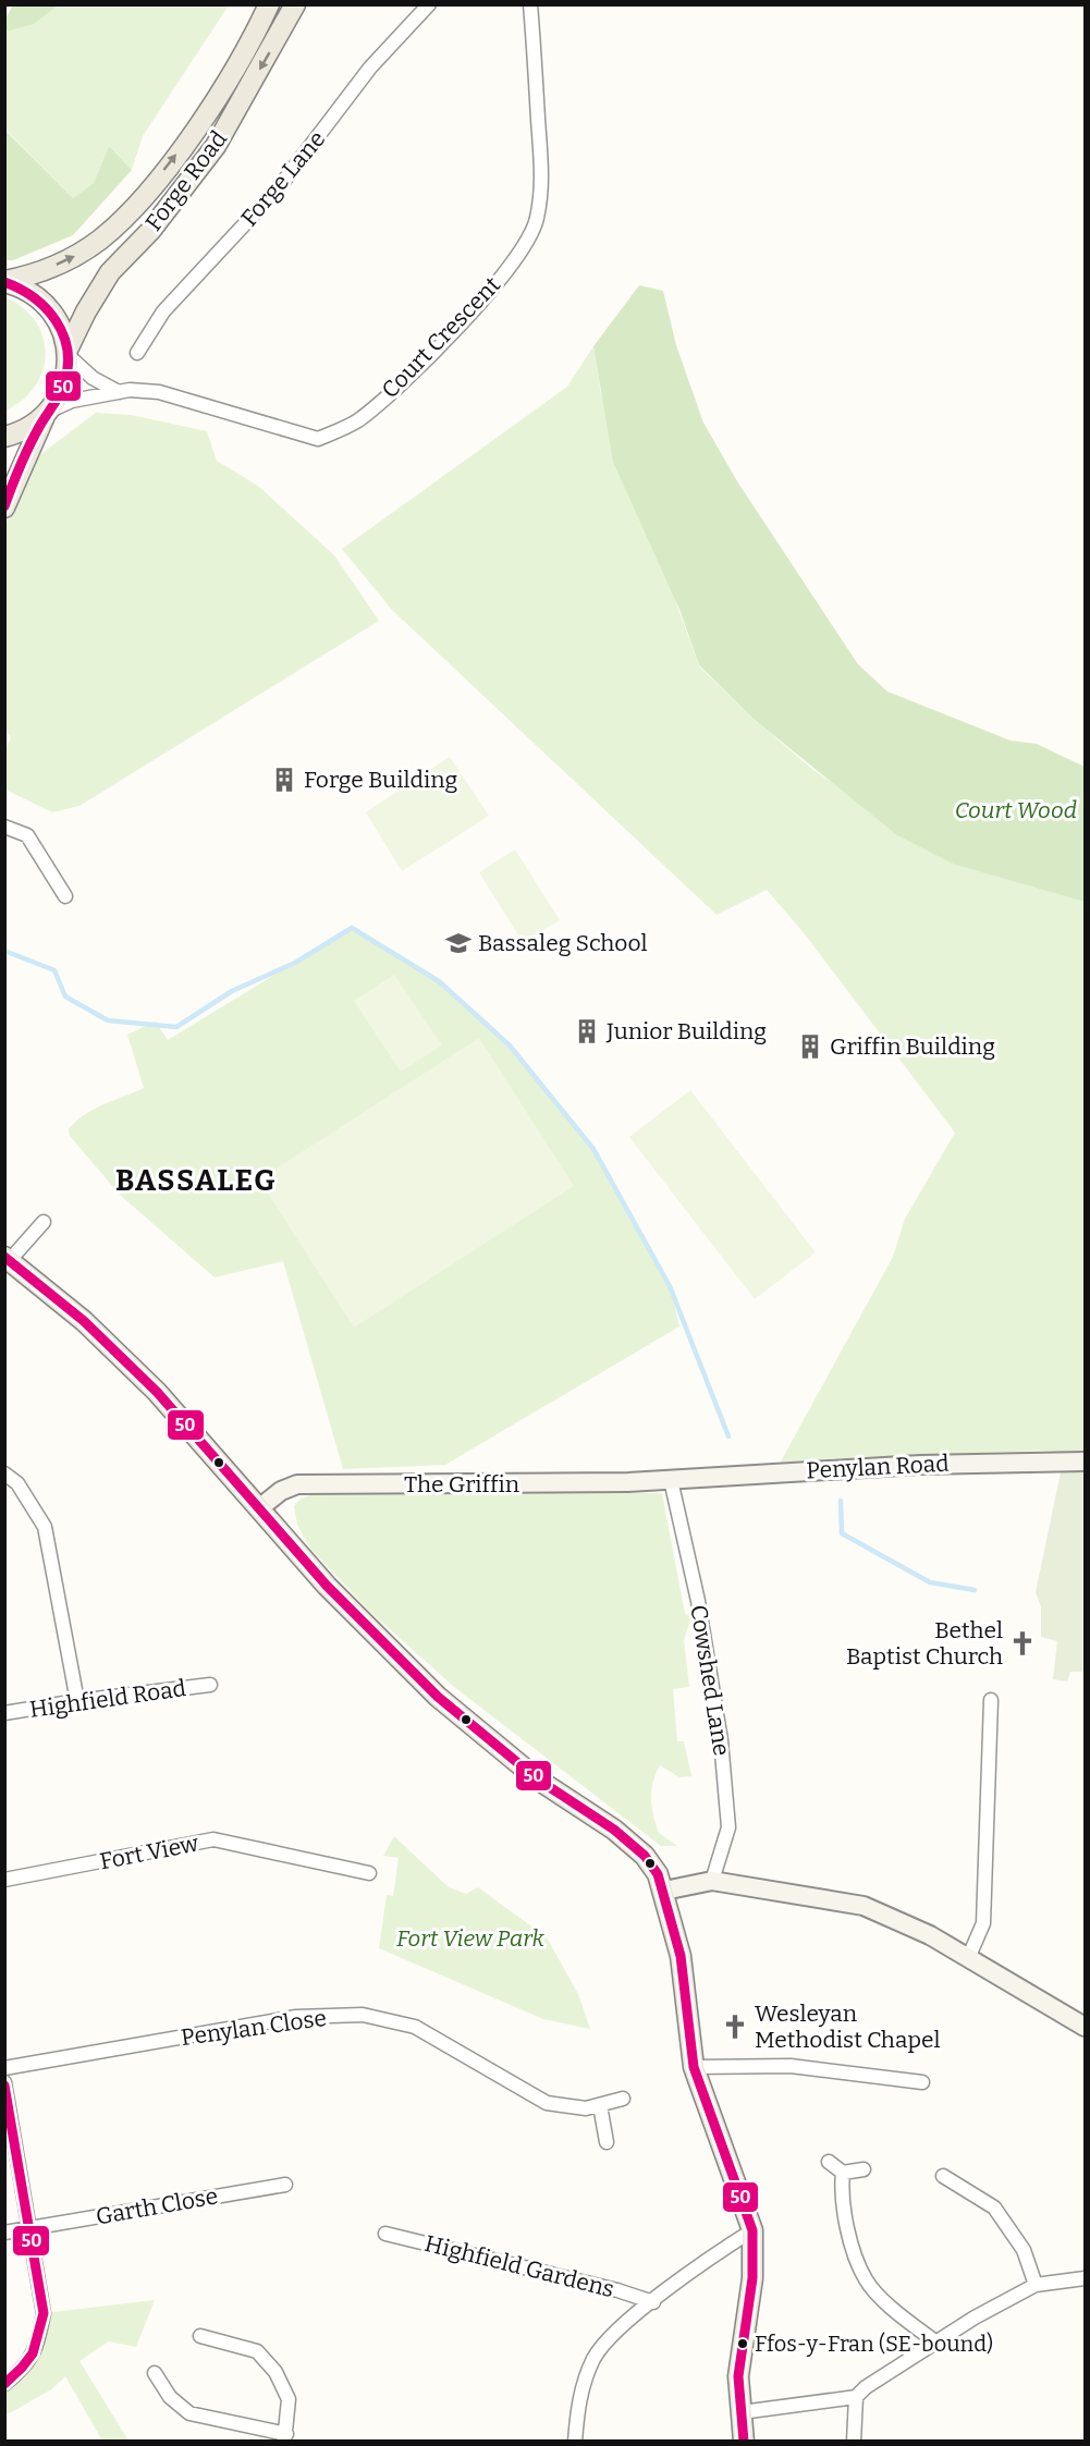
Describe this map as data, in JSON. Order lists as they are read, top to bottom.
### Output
{
  "streets": {
    "main road": ["Forge Road"],
    "street": [
      "Forge Lane",
      "Court Crescent",
      "Penylan Road",
      "The Griffin",
      "Cowshed Lane",
      "Highfield Road",
      "Fort View",
      "Penylan Close",
      "Garth Close",
      "Highfield Gardens"
    ]
  },
  "crossings": [
    ["Penylan Road", "The Griffin"],
    ["Penylan Road", "Cowshed Lane"],
    ["The Griffin", "Cowshed Lane"]
  ],
  "districts": ["BASSALEG"],
  "parks": ["Court Wood", "Fort View Park"],
  "places": {
    "building": ["Forge Building", "Junior Building", "Griffin Building"],
    "school or university": ["Bassaleg School"],
    "church": ["Bethel Baptist Church", "Wesleyan Methodist Chapel"],
    "other": ["Ffos-y-Fran (SE-bound)"]
  },
  "lines": ["transit line 50"]
}
